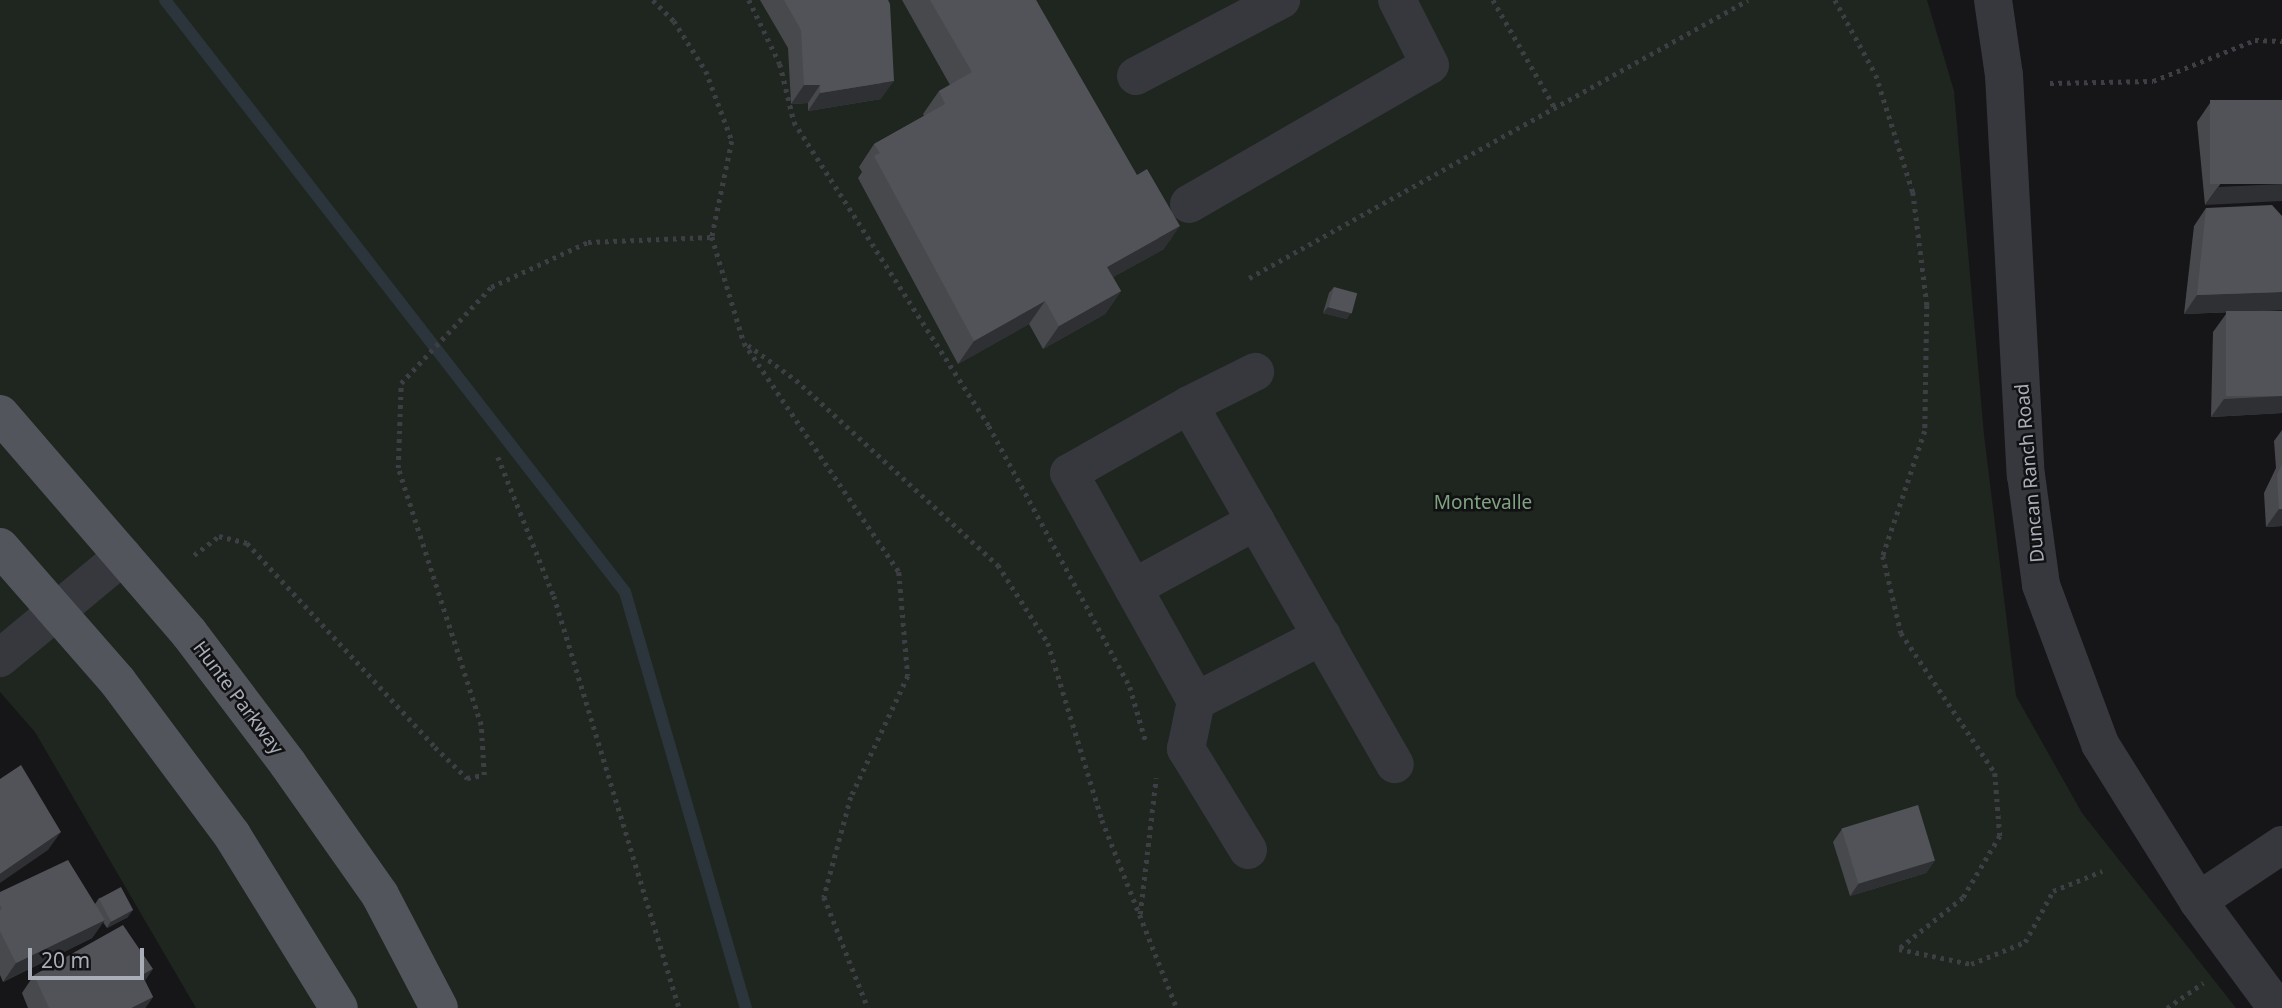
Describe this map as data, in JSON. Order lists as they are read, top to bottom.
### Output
{
  "streets": {
    "main road": ["Hunte Parkway"],
    "street": ["Duncan Ranch Road"]
  },
  "parks": ["Montevalle"],
  "scale_bar": "20 m"
}
